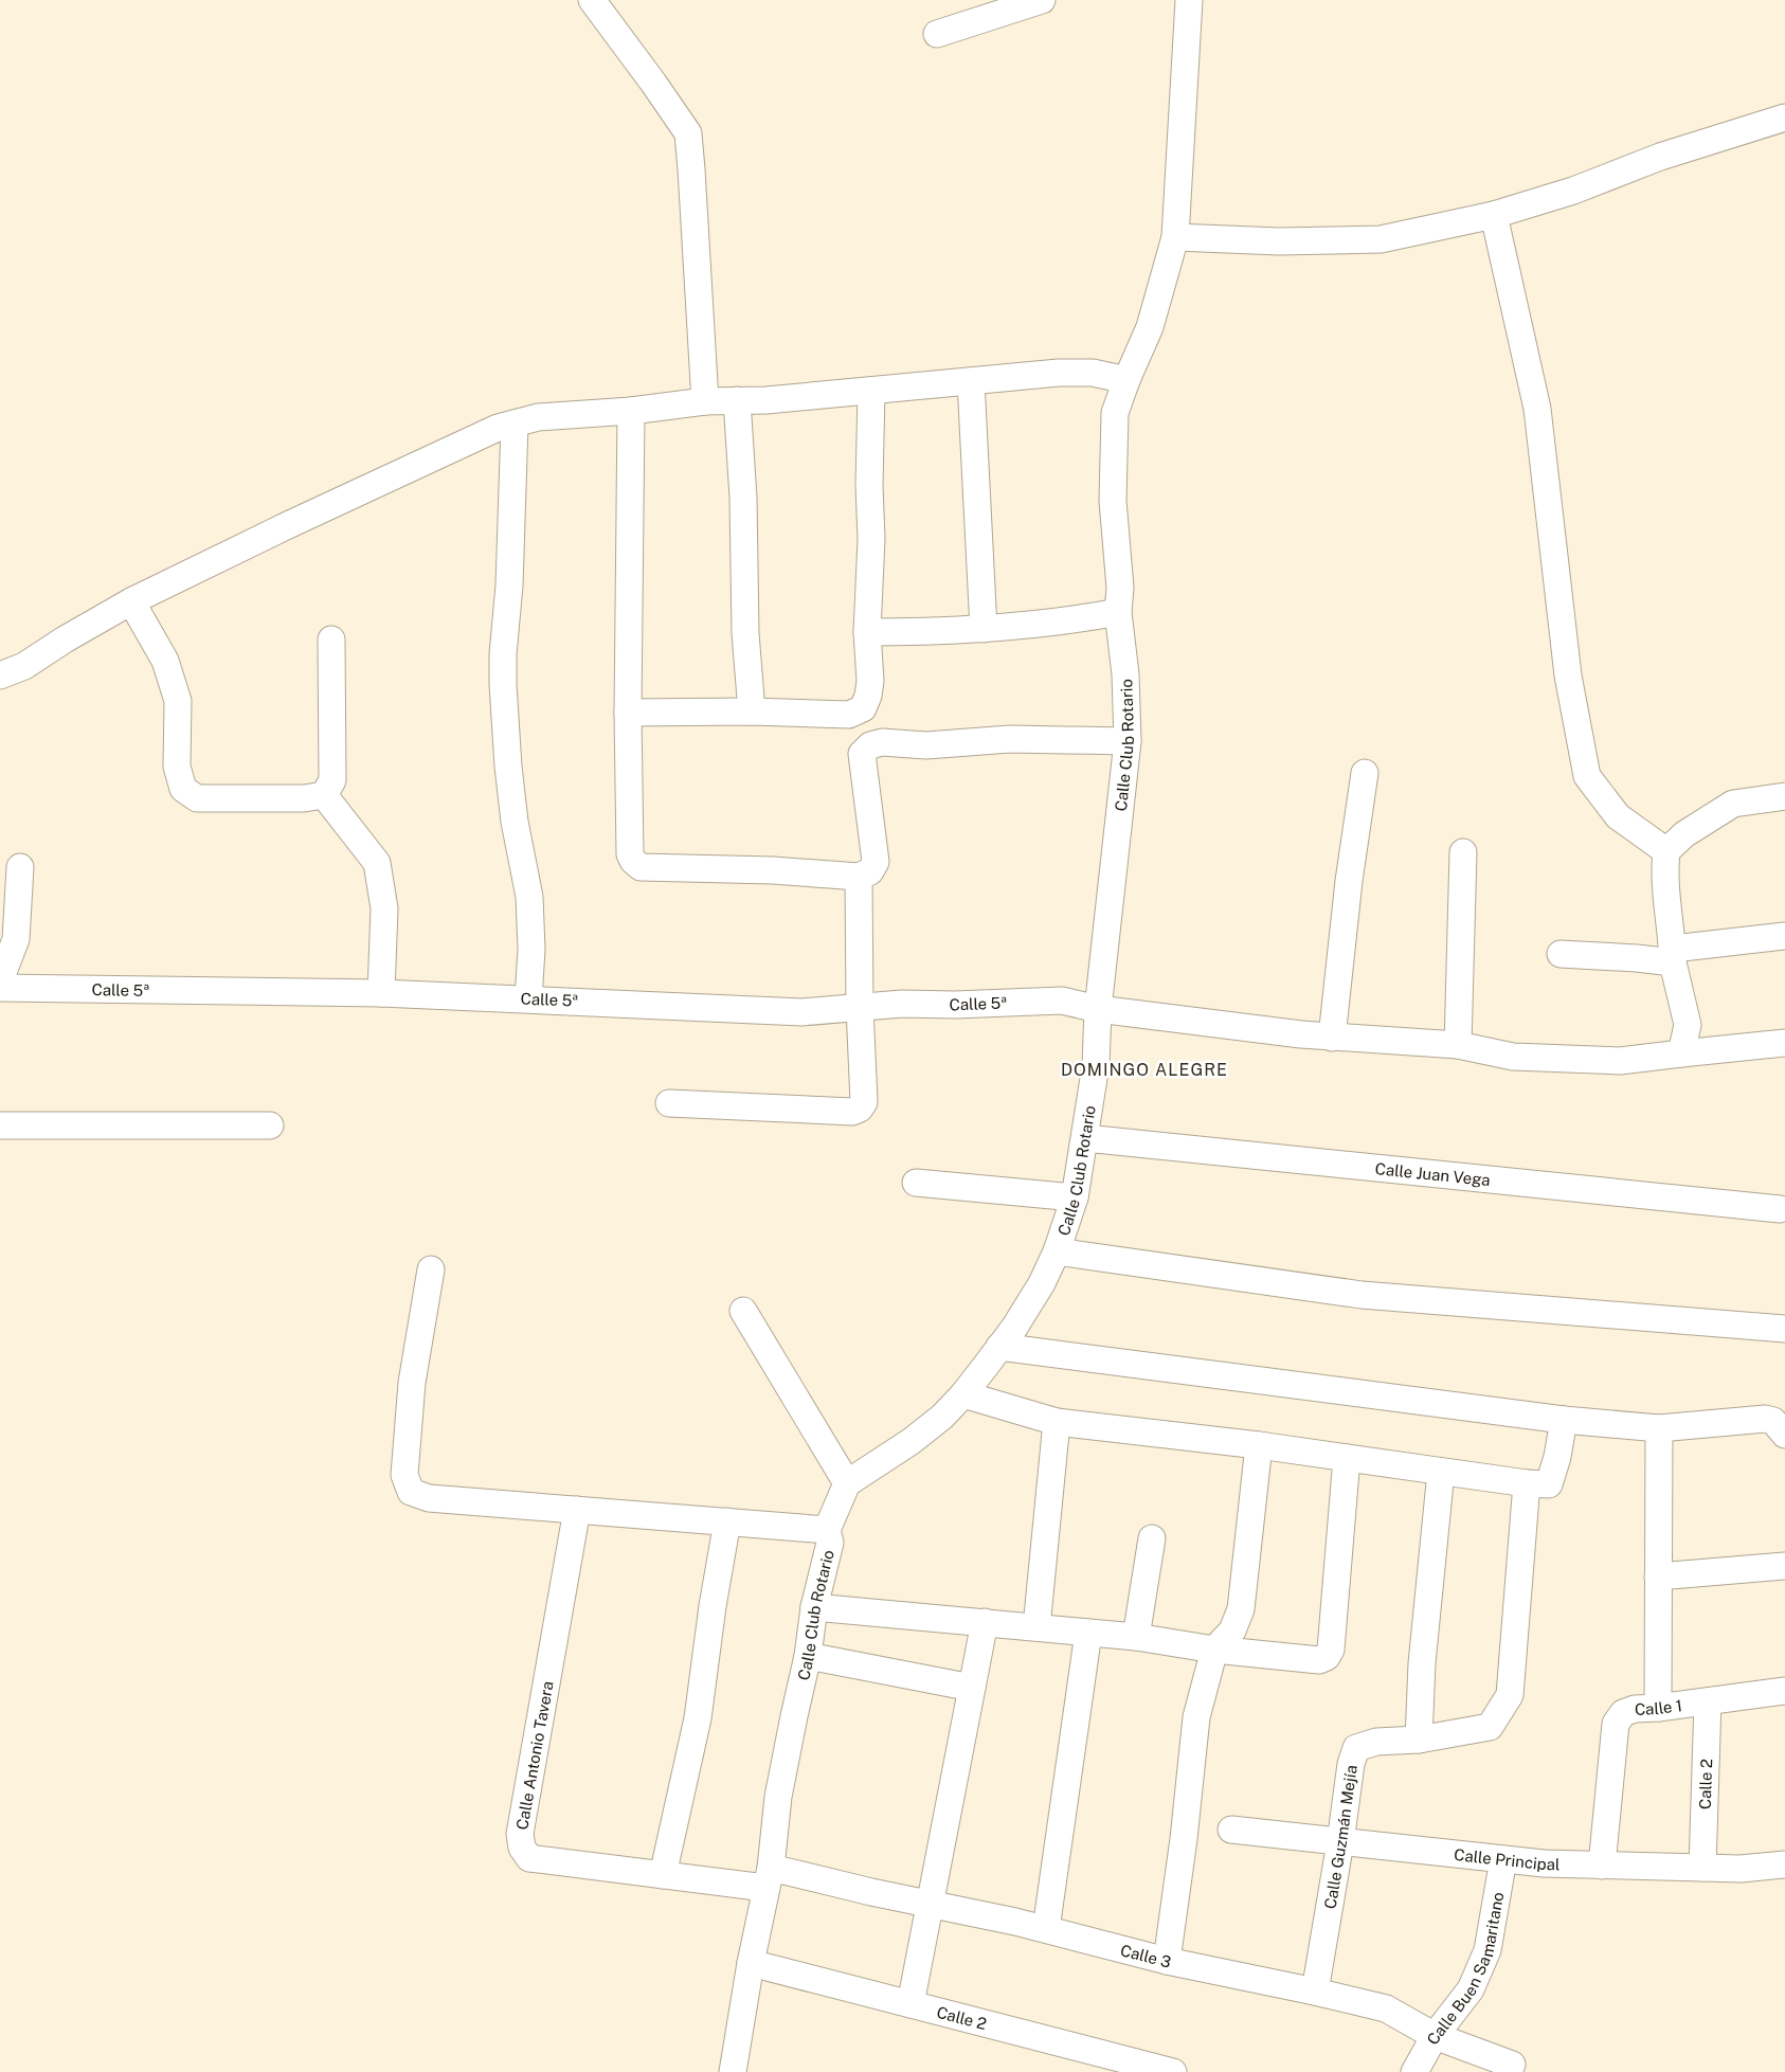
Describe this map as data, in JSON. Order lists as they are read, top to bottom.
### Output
{
  "streets": {
    "street": [
      "Calle Club Rotario",
      "Calle 5ª",
      "Calle Juan Vega",
      "Calle 1",
      "Calle Antonio Tavera",
      "Calle 2",
      "Calle Guzmán Mejía",
      "Calle Principal",
      "Calle 3",
      "Calle Buen Samaritano"
    ]
  },
  "crossings": [
    ["Calle Club Rotario", "Calle 5ª"],
    ["Calle Club Rotario", "Calle Juan Vega"],
    ["Calle Club Rotario", "Calle Antonio Tavera"],
    ["Calle Club Rotario", "Calle 2"],
    ["Calle Club Rotario", "Calle 3"],
    ["Calle 1", "Calle 2"],
    ["Calle 1", "Calle Principal"],
    ["Calle Antonio Tavera", "Calle 3"],
    ["Calle 2", "Calle Principal"],
    ["Calle Guzmán Mejía", "Calle Principal"],
    ["Calle Guzmán Mejía", "Calle 3"],
    ["Calle Principal", "Calle Buen Samaritano"],
    ["Calle 3", "Calle Buen Samaritano"]
  ],
  "districts": ["DOMINGO ALEGRE"]
}
